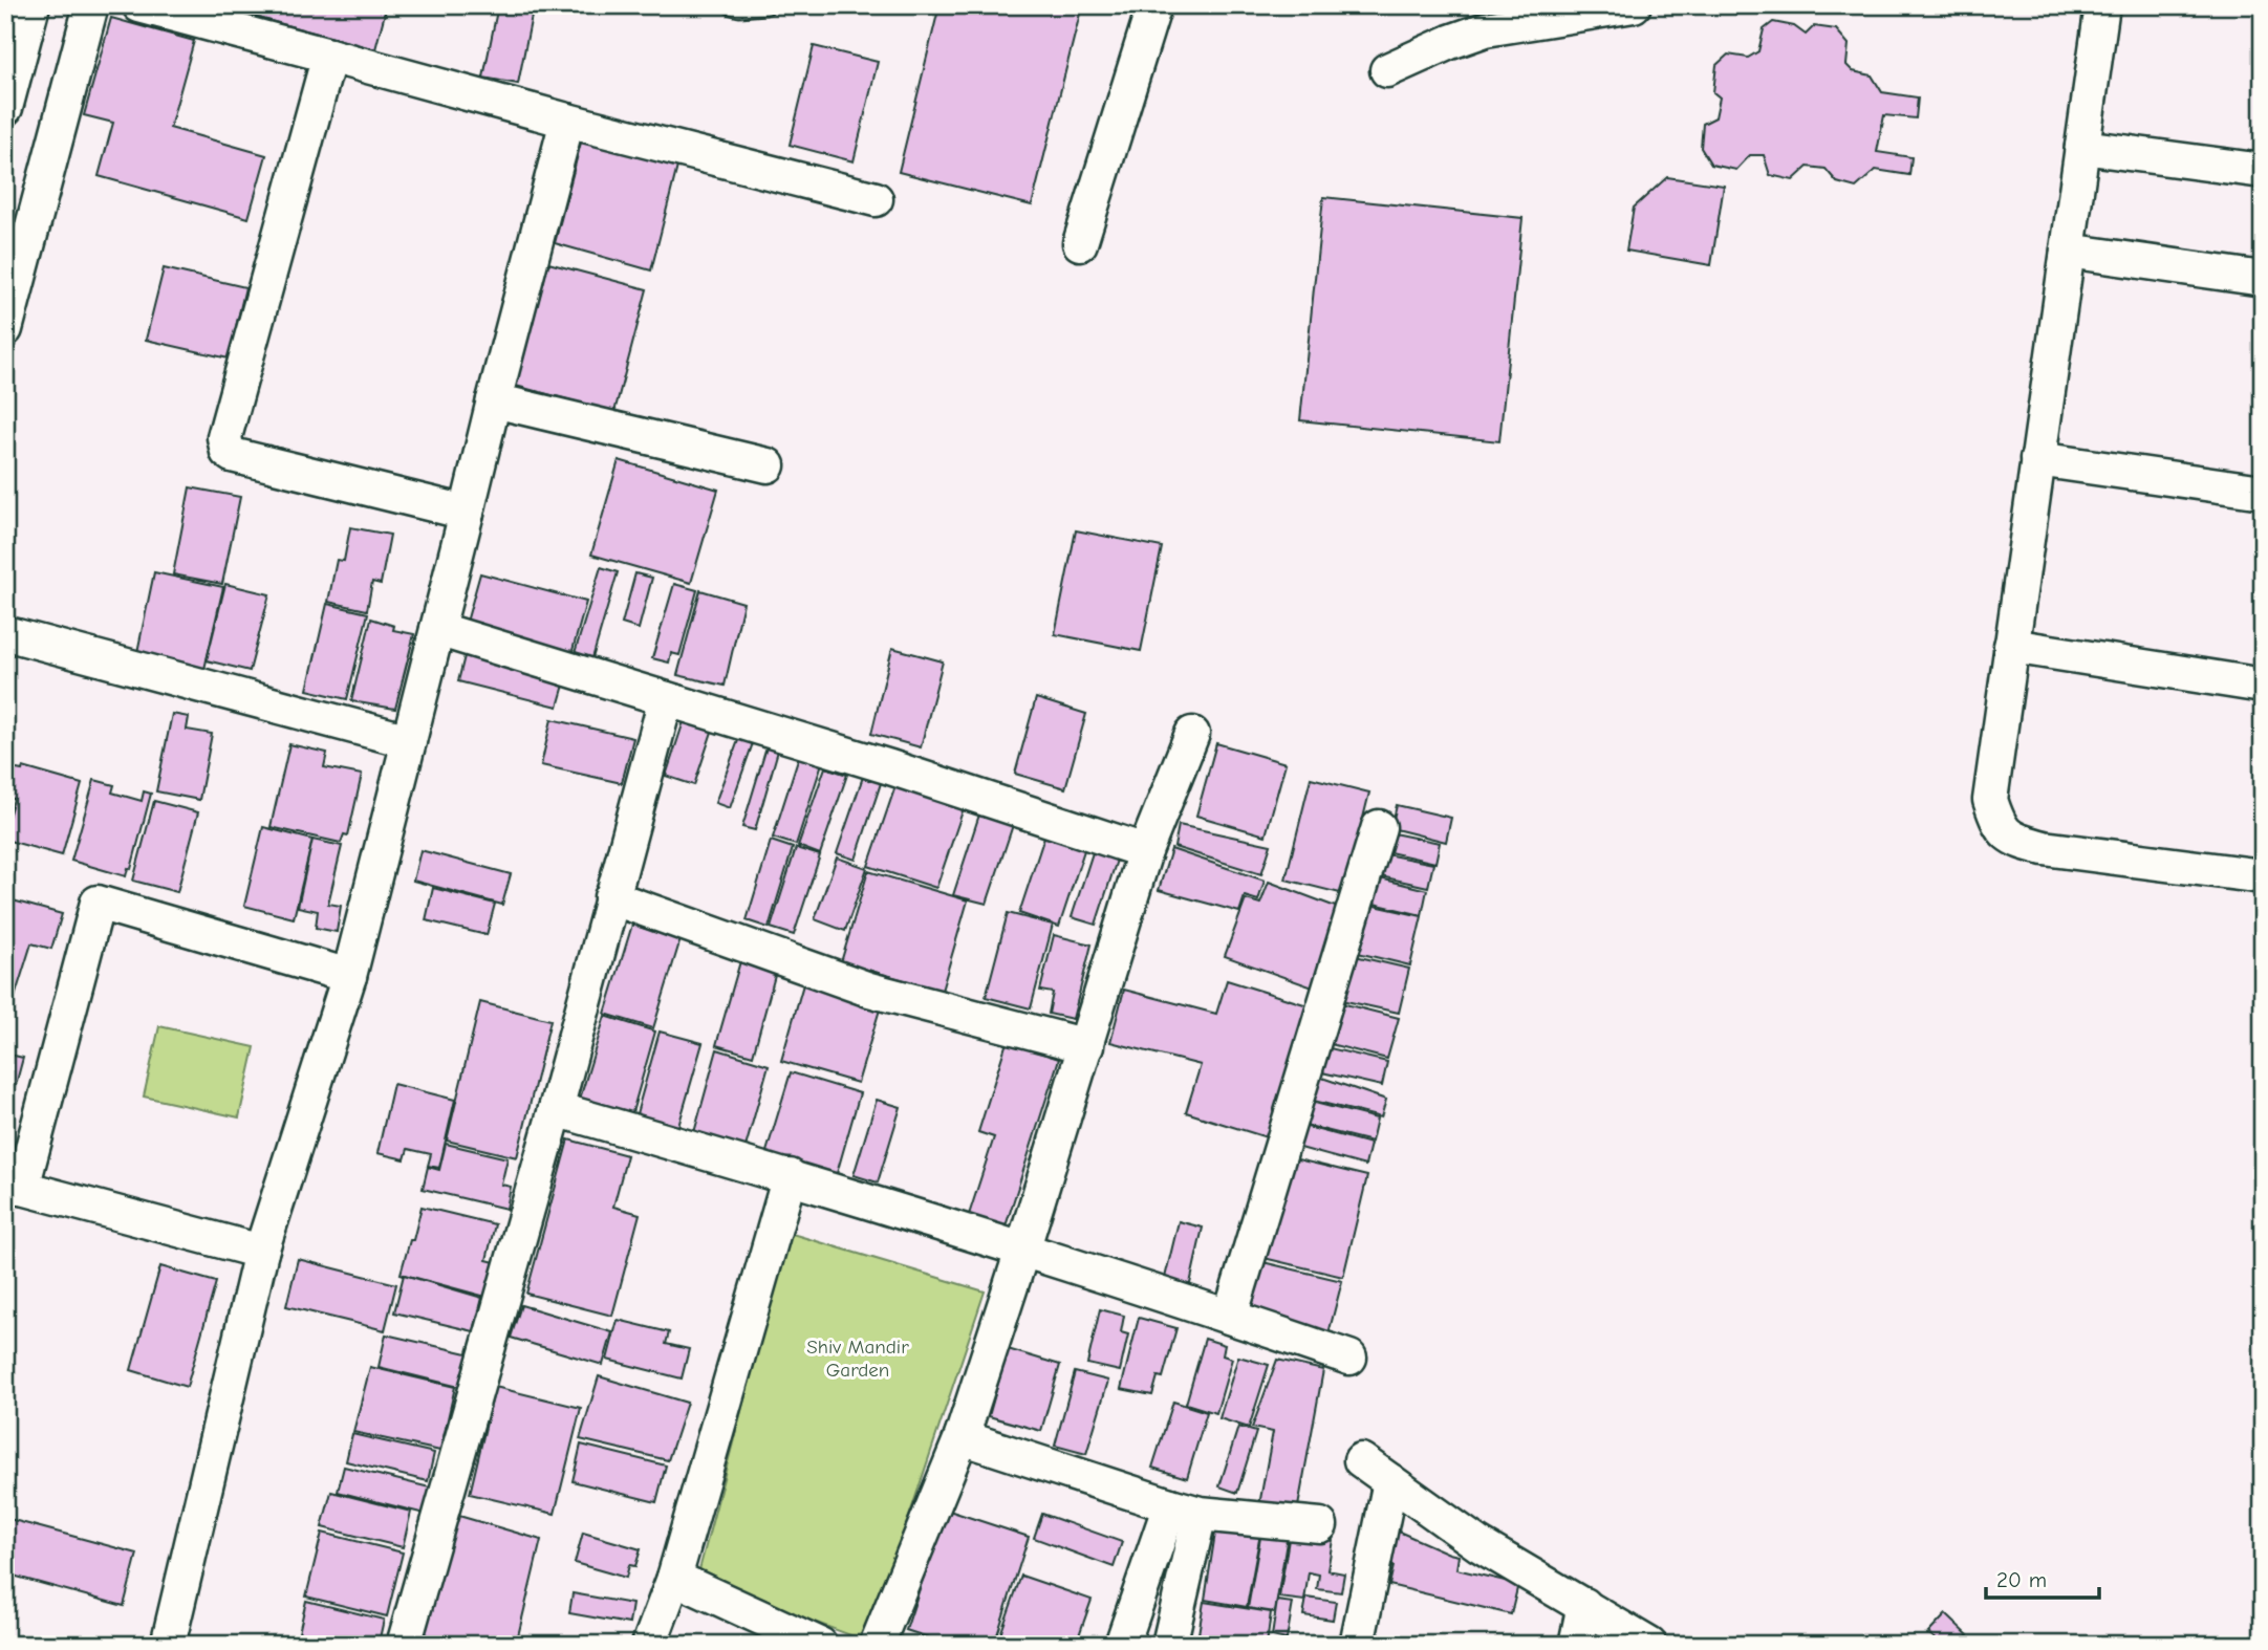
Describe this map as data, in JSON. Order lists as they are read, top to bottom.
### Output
{
  "parks": ["Shiv Mandir Garden"],
  "scale_bar": "20 m"
}
